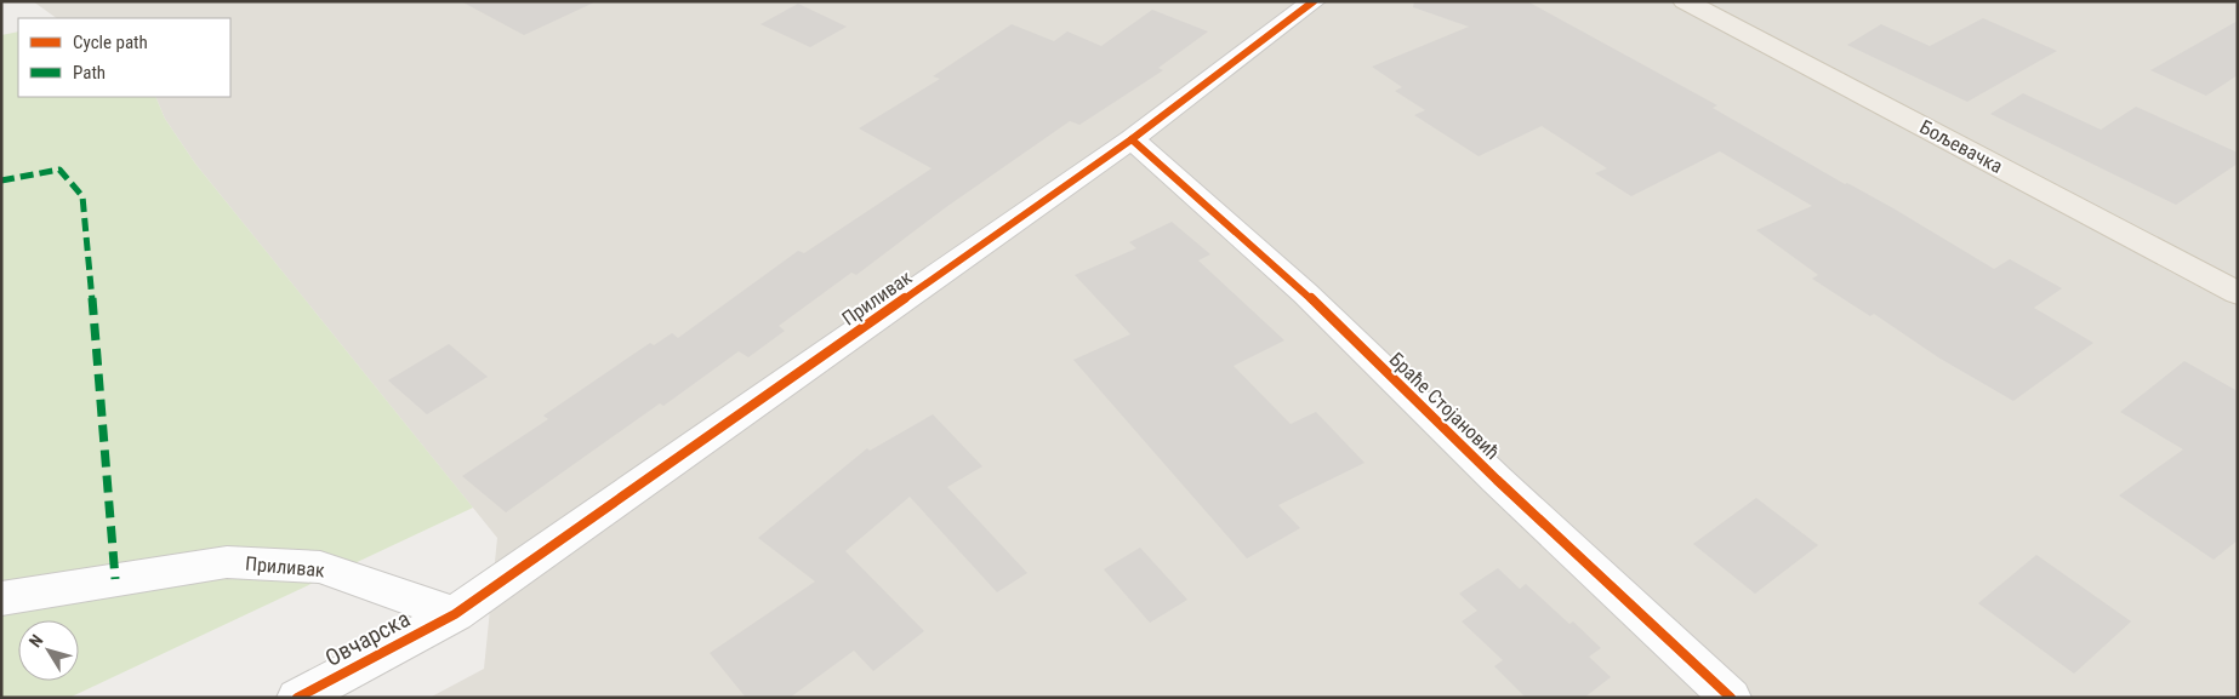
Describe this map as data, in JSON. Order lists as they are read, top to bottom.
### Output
{
  "streets": {
    "main road": ["Бољевачка"],
    "street": ["Приливак", "Браће Стојановић", "Овчарска"]
  },
  "crossings": [
    ["Приливак", "Браће Стојановић"],
    ["Приливак", "Овчарска"]
  ],
  "legend": ["Cycle path", "Path"],
  "north": "top left"
}
